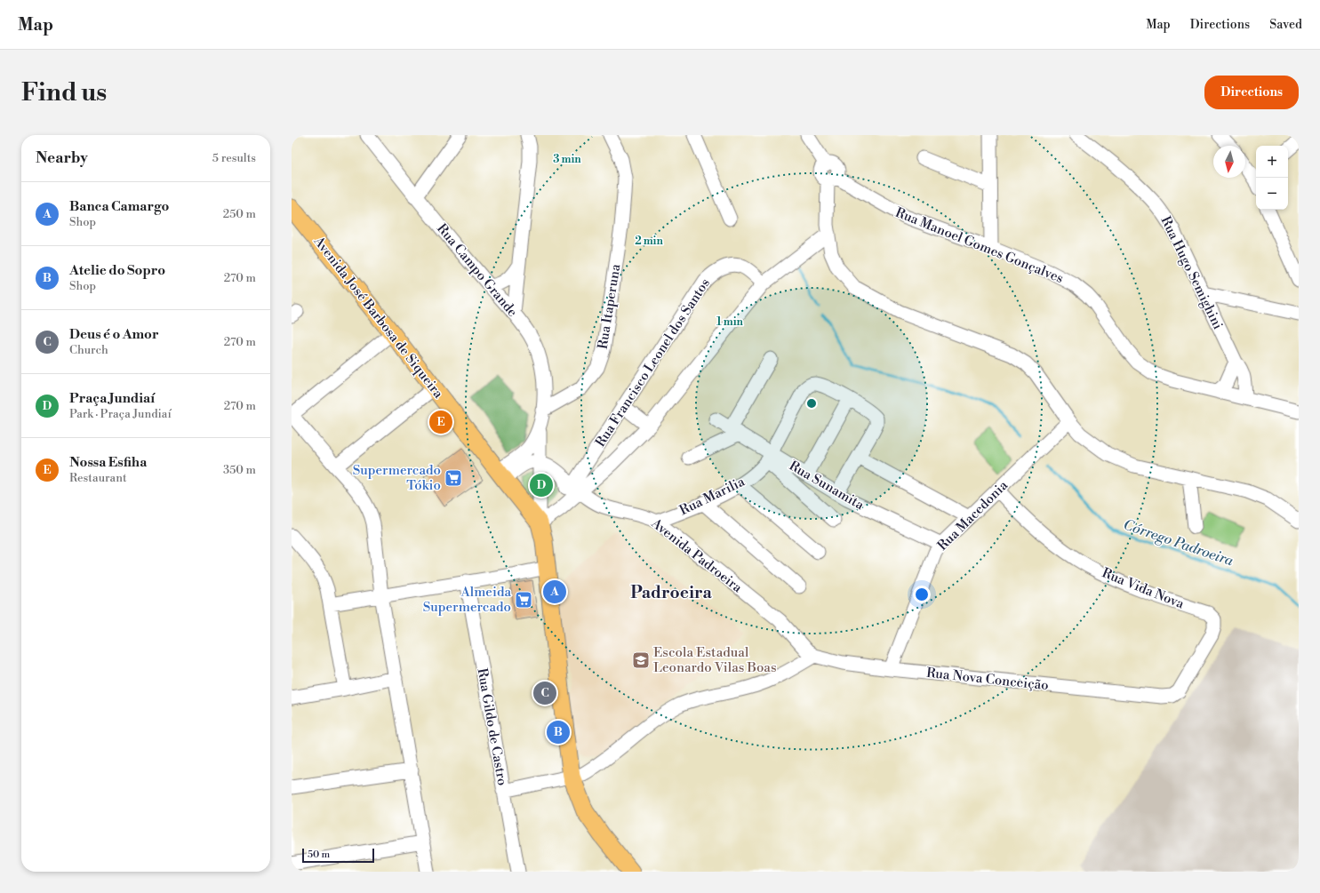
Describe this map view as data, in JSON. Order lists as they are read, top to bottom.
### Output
{
  "streets": {
    "main road": ["Avenida José Barbosa de Siqueira"],
    "street": [
      "Rua Manoel Gomes Gonçalves",
      "Rua Campo Grande",
      "Rua Hugo Semighini",
      "Rua Itaperuna",
      "Rua Francisco Leonel dos Santos",
      "Rua Sunamita",
      "Rua Marilia",
      "Rua Macedonia",
      "Avenida Padroeira",
      "Rua Vida Nova",
      "Rua Nova Conceição",
      "Rua Gildo de Castro"
    ]
  },
  "crossings": [
    ["Rua Manoel Gomes Gonçalves", "Rua Hugo Semighini"],
    ["Rua Campo Grande", "Rua Itaperuna"],
    ["Rua Campo Grande", "Avenida José Barbosa de Siqueira"],
    ["Rua Campo Grande", "Rua Francisco Leonel dos Santos"],
    ["Rua Campo Grande", "Avenida Padroeira"],
    ["Avenida José Barbosa de Siqueira", "Rua Francisco Leonel dos Santos"],
    ["Rua Francisco Leonel dos Santos", "Avenida Padroeira"],
    ["Rua Sunamita", "Rua Marilia"],
    ["Rua Sunamita", "Rua Macedonia"],
    ["Rua Marilia", "Avenida Padroeira"],
    ["Rua Macedonia", "Rua Vida Nova"],
    ["Rua Macedonia", "Rua Nova Conceição"],
    ["Avenida Padroeira", "Rua Nova Conceição"],
    ["Rua Vida Nova", "Rua Nova Conceição"]
  ],
  "districts": ["Padroeira"],
  "water": ["Córrego Padroeira"],
  "places": {
    "supermarket": ["Supermercado Tókio", "Almeida Supermercado"],
    "school or university": ["Escola Estadual Leonardo Vilas Boas"]
  },
  "scale_bar": "50 m",
  "north": "bottom",
  "page": {
    "header": "Map",
    "nav": ["Map", "Directions", "Saved"],
    "buttons": "Directions",
    "title": "Find us",
    "heading": ["Nearby", "5 results"],
    "map_buttons": ["+", "−"],
    "list": [
      {
        "mark": "A",
        "name": "Banca Camargo",
        "note": "Shop",
        "value": "250 m"
      },
      {
        "mark": "B",
        "name": "Atelie do Sopro",
        "note": "Shop",
        "value": "270 m"
      },
      {
        "mark": "C",
        "name": "Deus é o Amor",
        "note": "Church",
        "value": "270 m"
      },
      {
        "mark": "D",
        "name": "Praça Jundiaí",
        "note": "Park · Praça Jundiaí",
        "value": "270 m"
      },
      {
        "mark": "E",
        "name": "Nossa Esfiha",
        "note": "Restaurant",
        "value": "350 m"
      }
    ],
    "pins": [
      "E",
      "D",
      "A",
      "C",
      "B"
    ],
    "scale": "50 m"
  },
  "rings": ["3 min", "2 min", "1 min"]
}
